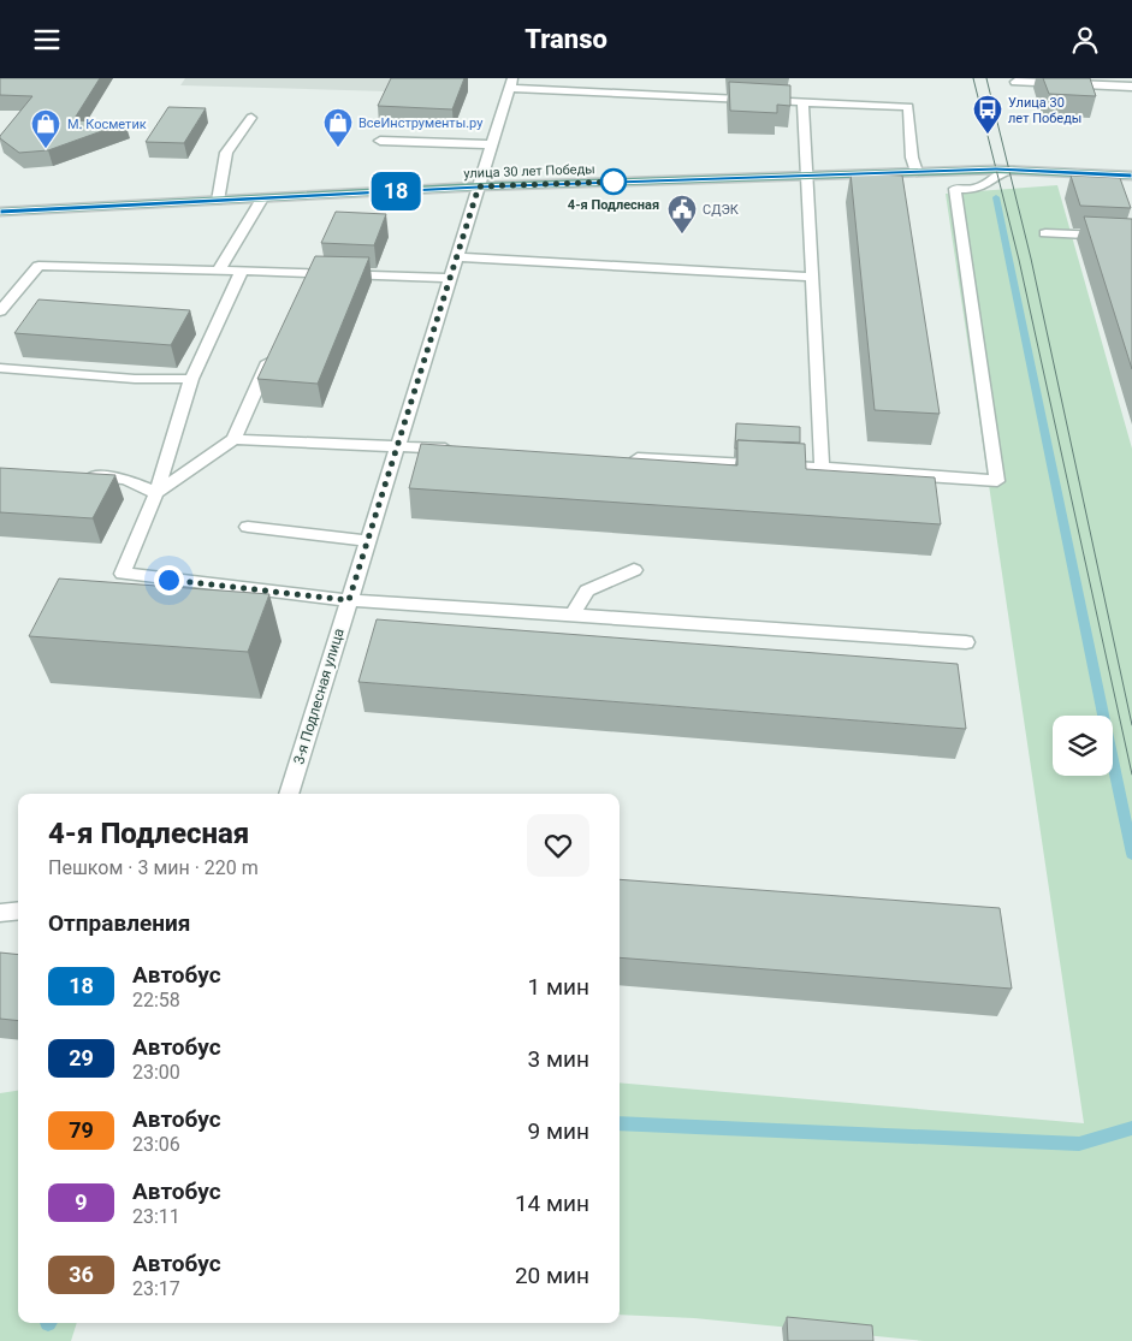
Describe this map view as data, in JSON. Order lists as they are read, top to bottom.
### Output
{
  "streets": {
    "main road": ["улица 30 лет Победы"],
    "street": ["3-я Подлесная улица"]
  },
  "crossings": [
    ["улица 30 лет Победы", "3-я Подлесная улица"]
  ],
  "places": {
    "bus stop": ["Улица 30 лет Победы"],
    "shop": ["ВсеИнструменты.ру", "М. Косметик"],
    "other": ["4-я Подлесная"],
    "public building": ["СДЭК"]
  },
  "lines": ["bus line 18"],
  "page": {
    "header": "Transo",
    "on_map": "18",
    "heading": [
      ["4-я Подлесная", "Пешком · 3 мин · 220 m"],
      "Отправления"
    ],
    "list": [
      {
        "mark": "18",
        "name": "Автобус",
        "note": "22:58",
        "value": "1 мин"
      },
      {
        "mark": "29",
        "name": "Автобус",
        "note": "23:00",
        "value": "3 мин"
      },
      {
        "mark": "79",
        "name": "Автобус",
        "note": "23:06",
        "value": "9 мин"
      },
      {
        "mark": "9",
        "name": "Автобус",
        "note": "23:11",
        "value": "14 мин"
      },
      {
        "mark": "36",
        "name": "Автобус",
        "note": "23:17",
        "value": "20 мин"
      }
    ]
  }
}
